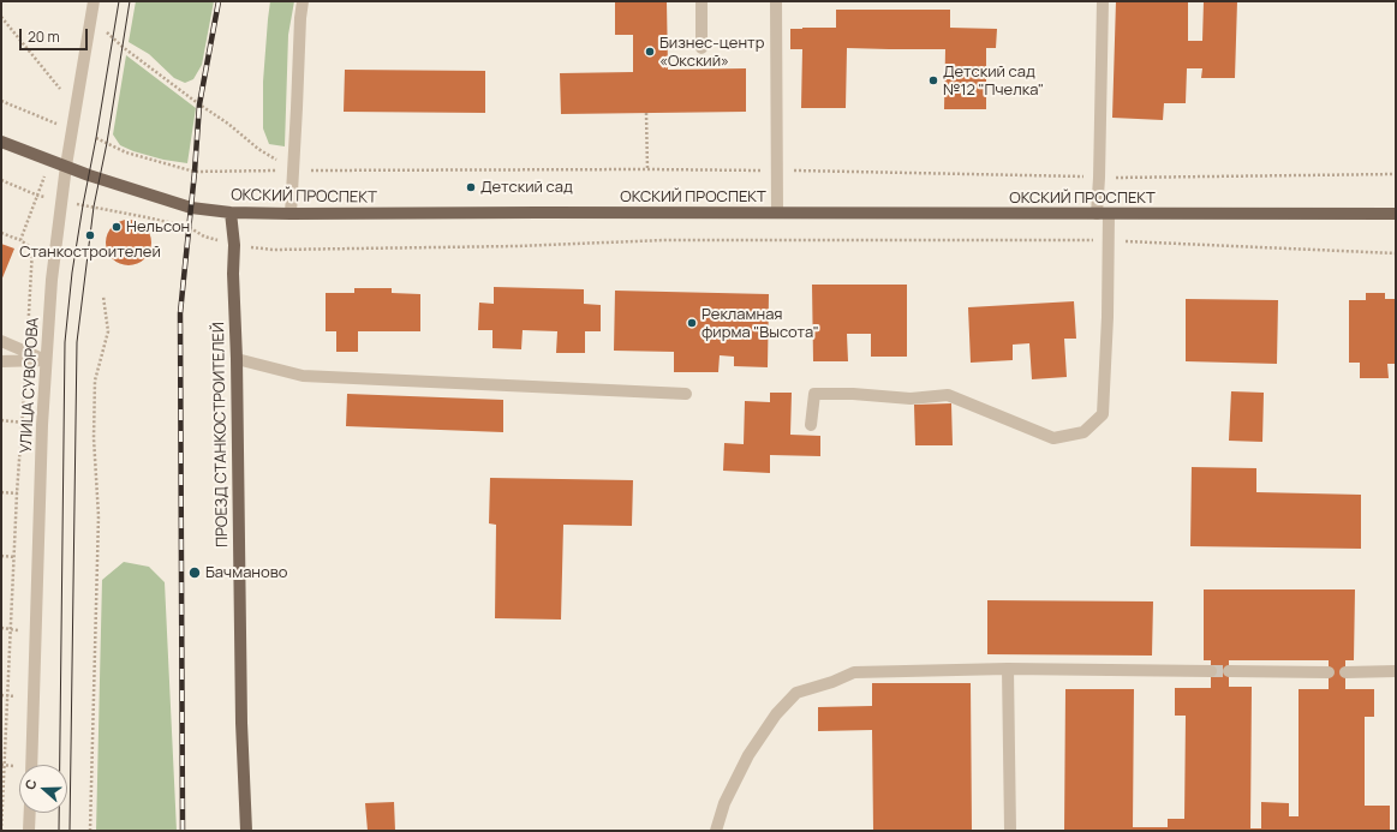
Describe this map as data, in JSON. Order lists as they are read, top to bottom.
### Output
{
  "streets": {
    "main road": ["ОКСКИЙ ПРОСПЕКТ", "ПРОЕЗД СТАНКОСТРОИТЕЛЕЙ"],
    "street": ["УЛИЦА СУВОРОВА"]
  },
  "crossings": [
    ["ОКСКИЙ ПРОСПЕКТ", "УЛИЦА СУВОРОВА"],
    ["ОКСКИЙ ПРОСПЕКТ", "ПРОЕЗД СТАНКОСТРОИТЕЛЕЙ"]
  ],
  "places": [
    "Бизнес-центр «Окский»",
    "Детский сад №12 \"Пчелка\"",
    "Детский сад",
    "Нельсон",
    "Станкостроителей",
    "Рекламная фирма \"Высота\"",
    "Бачманово"
  ],
  "scale_bar": "20 m",
  "north": "left"
}
